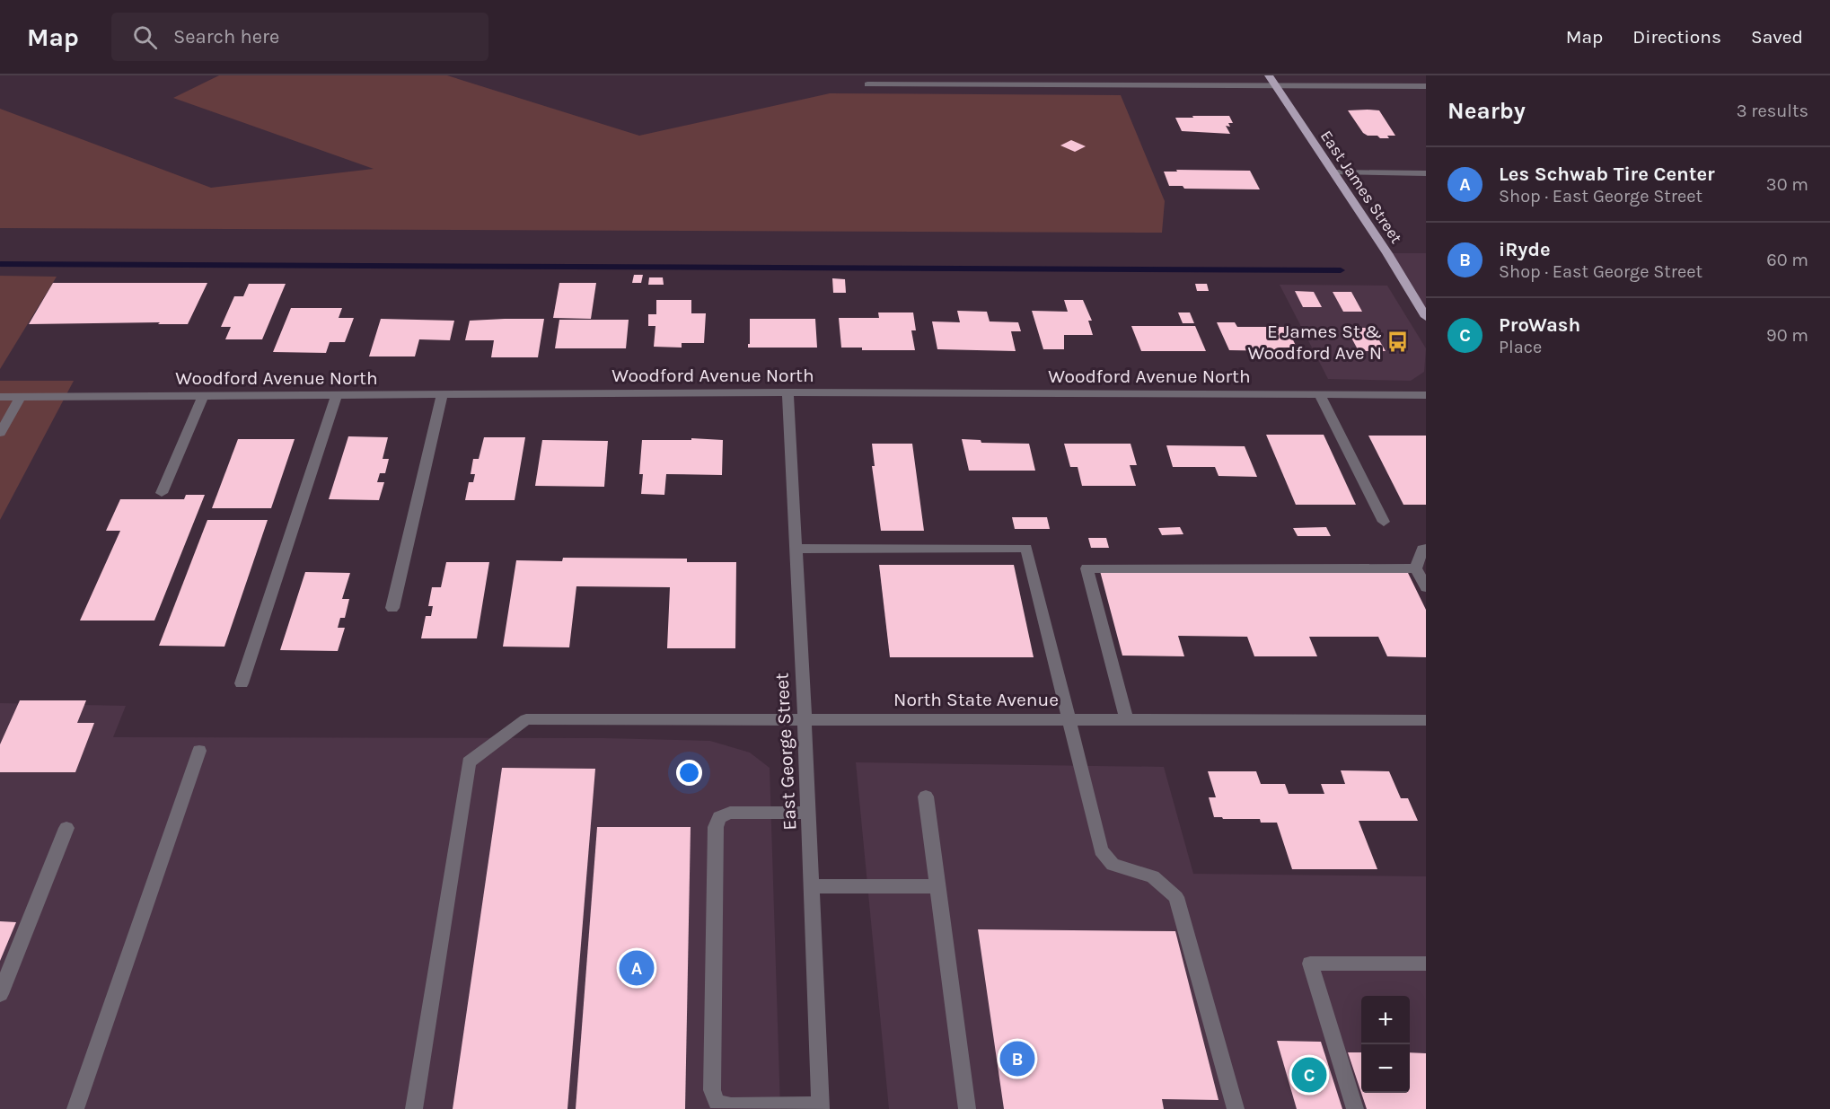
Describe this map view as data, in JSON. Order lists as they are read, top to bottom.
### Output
{
  "streets": {
    "main road": ["East James Street"],
    "street": ["Woodford Avenue North", "North State Avenue", "East George Street"]
  },
  "crossings": [
    ["Woodford Avenue North", "East George Street"],
    ["North State Avenue", "East George Street"]
  ],
  "places": {
    "bus stop": ["E James St & Woodford Ave N"]
  },
  "page": {
    "header": "Map",
    "search": "Search here",
    "nav": ["Map", "Directions", "Saved"],
    "heading": ["Nearby", "3 results"],
    "list": [
      {
        "mark": "A",
        "name": "Les Schwab Tire Center",
        "note": "Shop · East George Street",
        "value": "30 m"
      },
      {
        "mark": "B",
        "name": "iRyde",
        "note": "Shop · East George Street",
        "value": "60 m"
      },
      {
        "mark": "C",
        "name": "ProWash",
        "note": "Place",
        "value": "90 m"
      }
    ],
    "pins": ["A", "B", "C"],
    "map_buttons": ["+", "−"]
  }
}
